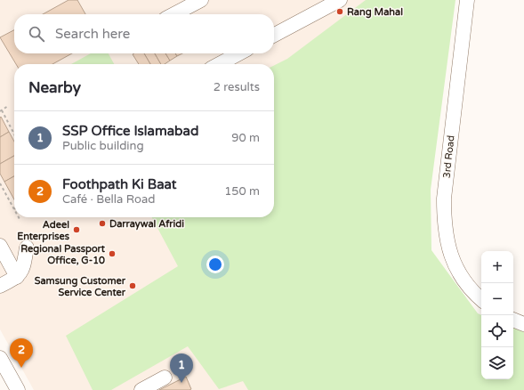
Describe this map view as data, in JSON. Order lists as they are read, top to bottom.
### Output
{
  "streets": {
    "street": ["3rd Road"]
  },
  "places": [
    "Rang Mahal",
    "Darraywal Afridi",
    "Adeel Enterprises",
    "Regional Passport Office, G-10",
    "Samsung Customer Service Center"
  ],
  "page": {
    "search": "Search here",
    "heading": ["Nearby", "2 results"],
    "list": [
      {
        "mark": "1",
        "name": "SSP Office Islamabad",
        "note": "Public building",
        "value": "90 m"
      },
      {
        "mark": "2",
        "name": "Foothpath Ki Baat",
        "note": "Café · Bella Road",
        "value": "150 m"
      }
    ],
    "map_buttons": ["+", "−"],
    "pins": ["2", "1"]
  }
}
